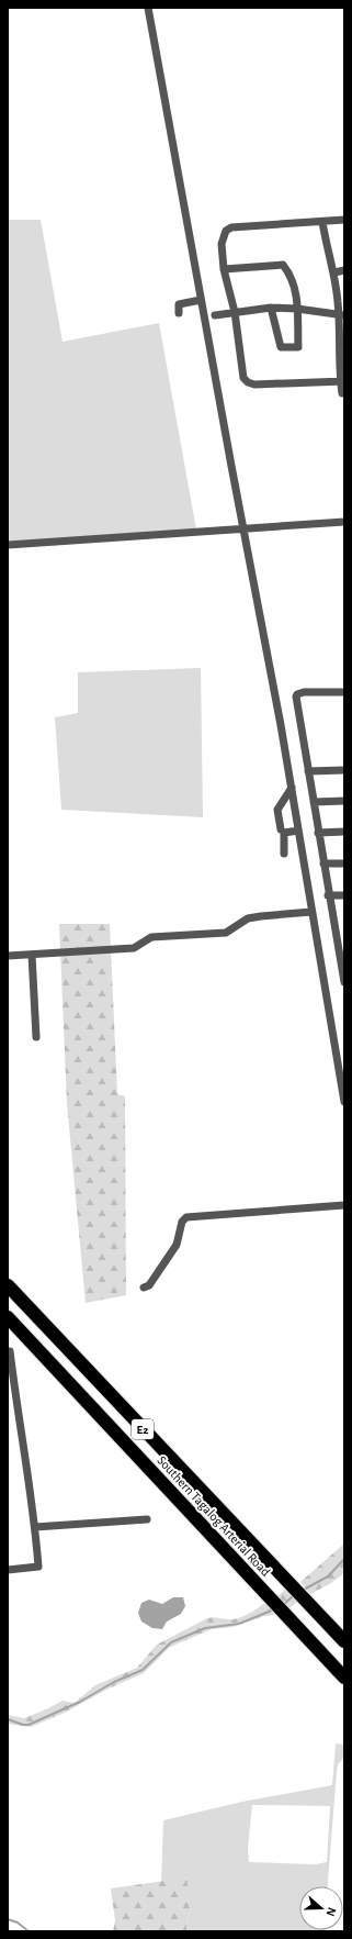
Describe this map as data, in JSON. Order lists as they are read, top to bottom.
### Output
{
  "streets": {
    "highway": ["E2", "Southern Tagalog Arterial Road"]
  },
  "north": "right"
}
